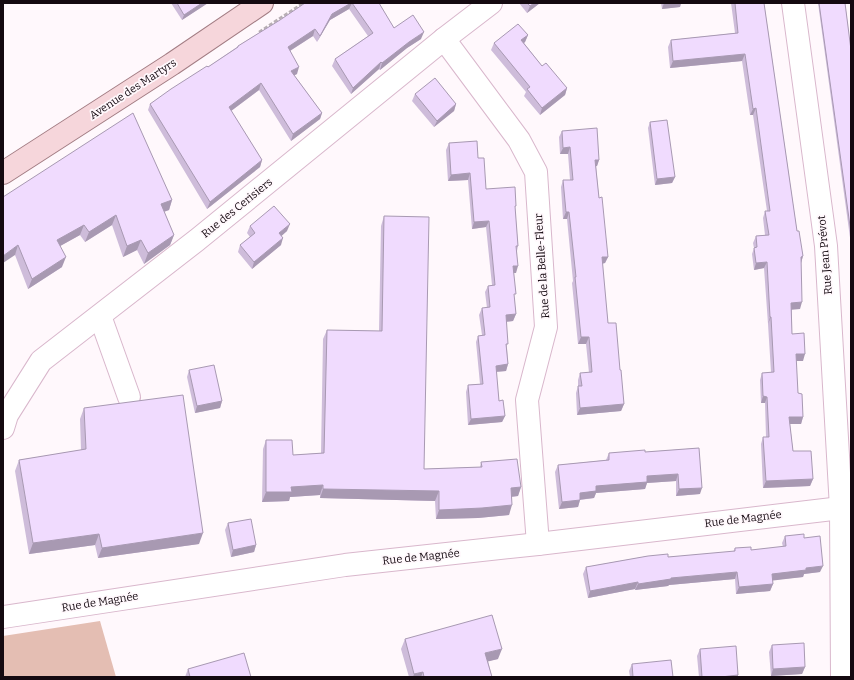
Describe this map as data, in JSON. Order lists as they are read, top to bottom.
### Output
{
  "streets": {
    "main road": ["Avenue des Martyrs"],
    "street": [
      "Rue des Cerisiers",
      "Rue Jean Prévot",
      "Rue de la Belle-Fleur",
      "Rue de Magnée"
    ]
  },
  "crossings": [
    ["Rue des Cerisiers", "Rue de la Belle-Fleur"],
    ["Rue Jean Prévot", "Rue de Magnée"],
    ["Rue de la Belle-Fleur", "Rue de Magnée"]
  ]
}
